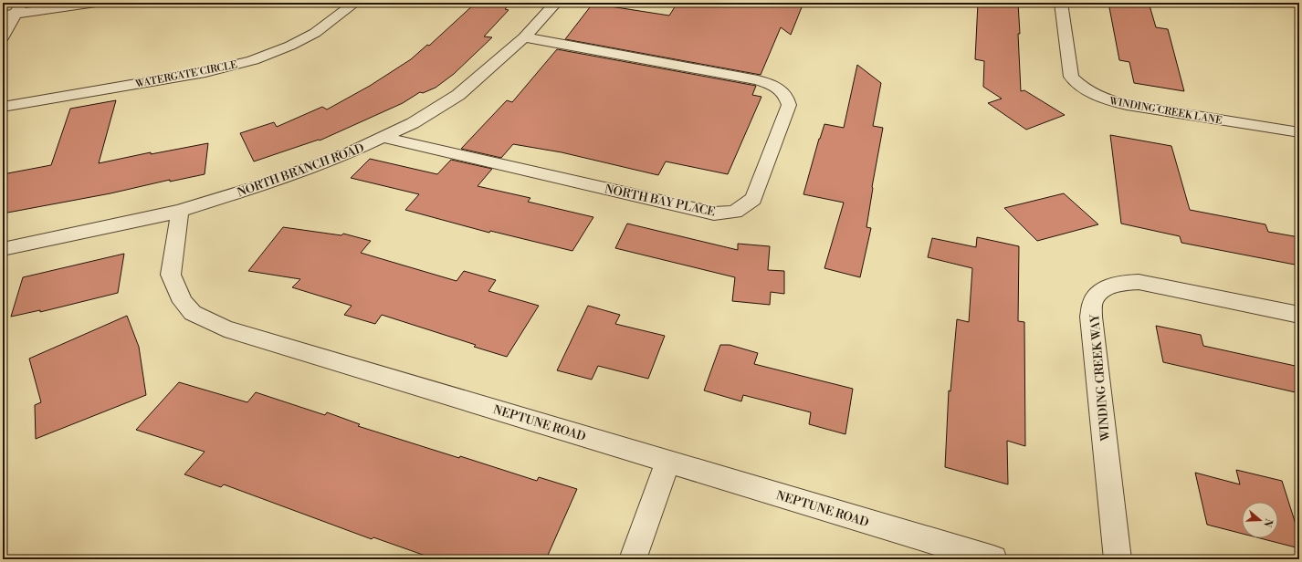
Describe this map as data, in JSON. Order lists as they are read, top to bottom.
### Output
{
  "streets": {
    "street": [
      "WATERGATE CIRCLE",
      "WINDING CREEK LANE",
      "NORTH BRANCH ROAD",
      "NORTH BAY PLACE",
      "WINDING CREEK WAY",
      "NEPTUNE ROAD"
    ]
  },
  "crossings": [
    ["NORTH BRANCH ROAD", "NORTH BAY PLACE"],
    ["NORTH BRANCH ROAD", "NEPTUNE ROAD"]
  ],
  "north": "right"
}
